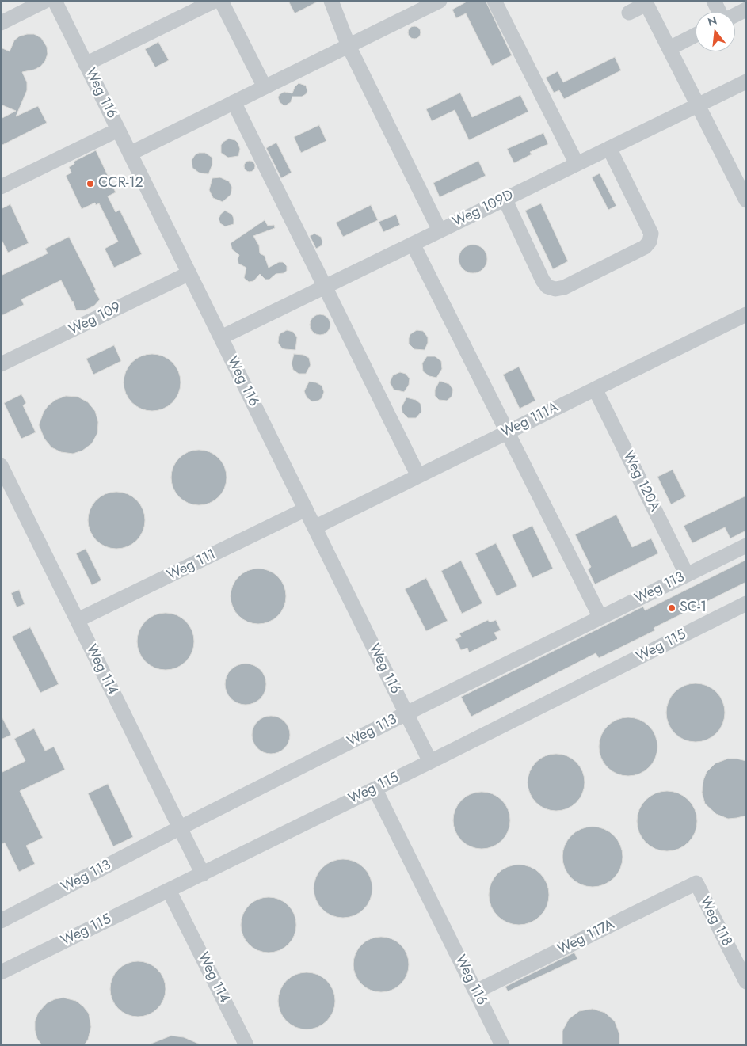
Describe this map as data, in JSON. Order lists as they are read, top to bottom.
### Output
{
  "streets": {
    "lane": [
      "Weg 116",
      "Weg 109D",
      "Weg 109",
      "Weg 111A",
      "Weg 120A",
      "Weg 111",
      "Weg 113",
      "Weg 115",
      "Weg 114",
      "Weg 118",
      "Weg 117A"
    ]
  },
  "crossings": [
    ["Weg 116", "Weg 109D"],
    ["Weg 116", "Weg 109"],
    ["Weg 116", "Weg 111A"],
    ["Weg 116", "Weg 111"],
    ["Weg 116", "Weg 113"],
    ["Weg 116", "Weg 115"],
    ["Weg 116", "Weg 117A"],
    ["Weg 111A", "Weg 120A"],
    ["Weg 120A", "Weg 113"],
    ["Weg 111", "Weg 114"],
    ["Weg 113", "Weg 114"],
    ["Weg 115", "Weg 114"],
    ["Weg 118", "Weg 117A"]
  ],
  "places": ["CCR-12", "SC-1"],
  "north": "top"
}
